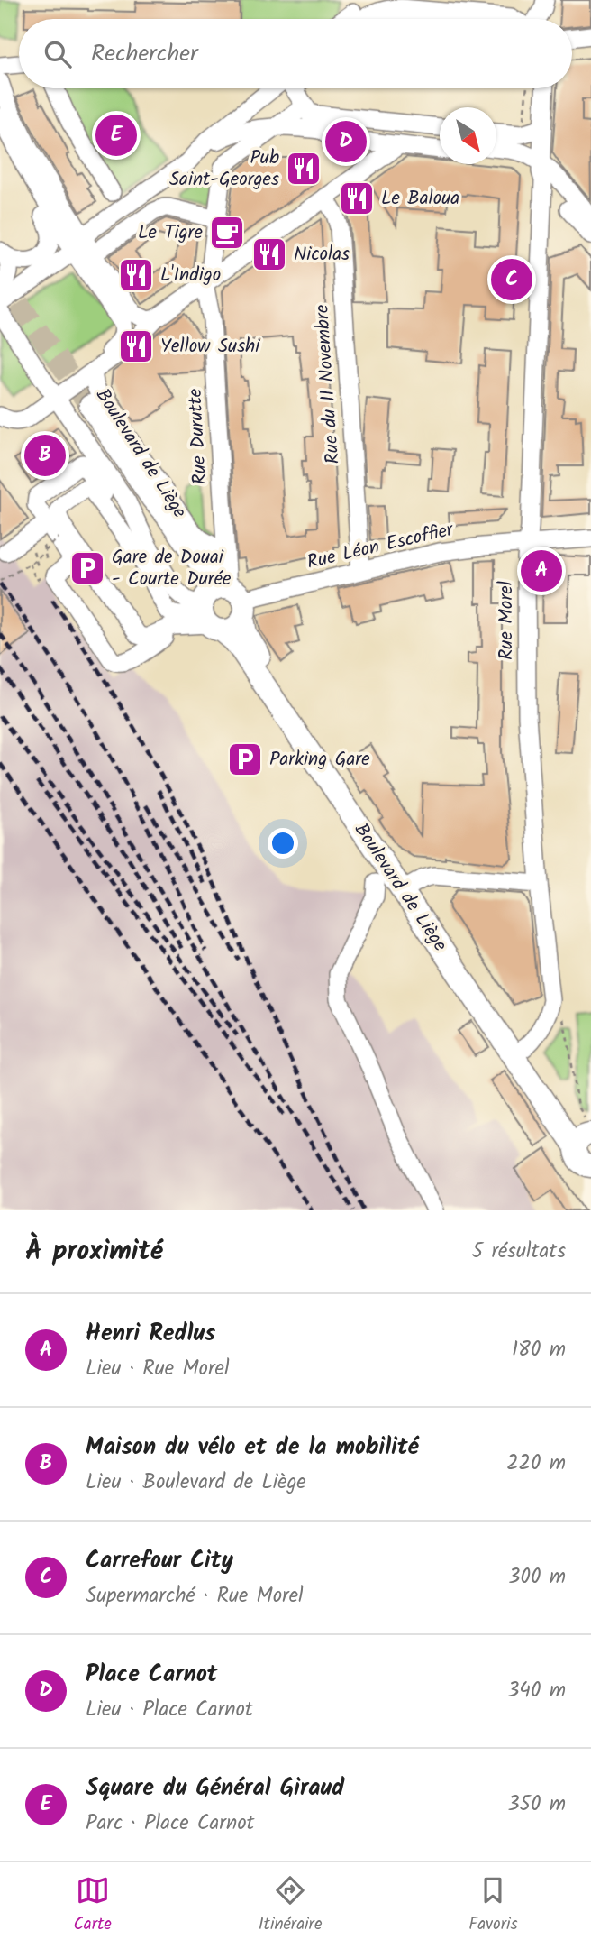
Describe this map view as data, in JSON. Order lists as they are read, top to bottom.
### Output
{
  "streets": {
    "main road": ["Boulevard de Liège"],
    "street": [
      "Rue du 11 Novembre",
      "Rue Durutte",
      "Rue Léon Escoffier",
      "Rue Morel"
    ]
  },
  "crossings": [
    ["Rue du 11 Novembre", "Rue Léon Escoffier"],
    ["Rue Durutte", "Boulevard de Liège"],
    ["Rue Durutte", "Rue Léon Escoffier"],
    ["Boulevard de Liège", "Rue Léon Escoffier"],
    ["Boulevard de Liège", "Rue Morel"],
    ["Rue Léon Escoffier", "Rue Morel"]
  ],
  "places": {
    "restaurant": [
      "Pub Saint-Georges",
      "Le Baloua",
      "Nicolas",
      "L'Indigo",
      "Yellow Sushi"
    ],
    "cafe": ["Le Tigre"],
    "parking": ["Gare de Douai - Courte Durée", "Parking Gare"]
  },
  "north": "bottom right",
  "page": {
    "search": "Rechercher",
    "pins": [
      "E",
      "D",
      "C",
      "B",
      "A"
    ],
    "heading": ["À proximité", "5 résultats"],
    "list": [
      {
        "mark": "A",
        "name": "Henri Redlus",
        "note": "Lieu · Rue Morel",
        "value": "180 m"
      },
      {
        "mark": "B",
        "name": "Maison du vélo et de la mobilité",
        "note": "Lieu · Boulevard de Liège",
        "value": "220 m"
      },
      {
        "mark": "C",
        "name": "Carrefour City",
        "note": "Supermarché · Rue Morel",
        "value": "300 m"
      },
      {
        "mark": "D",
        "name": "Place Carnot",
        "note": "Lieu · Place Carnot",
        "value": "340 m"
      },
      {
        "mark": "E",
        "name": "Square du Général Giraud",
        "note": "Parc · Place Carnot",
        "value": "350 m"
      }
    ],
    "nav": ["Carte", "Itinéraire", "Favoris"]
  }
}
